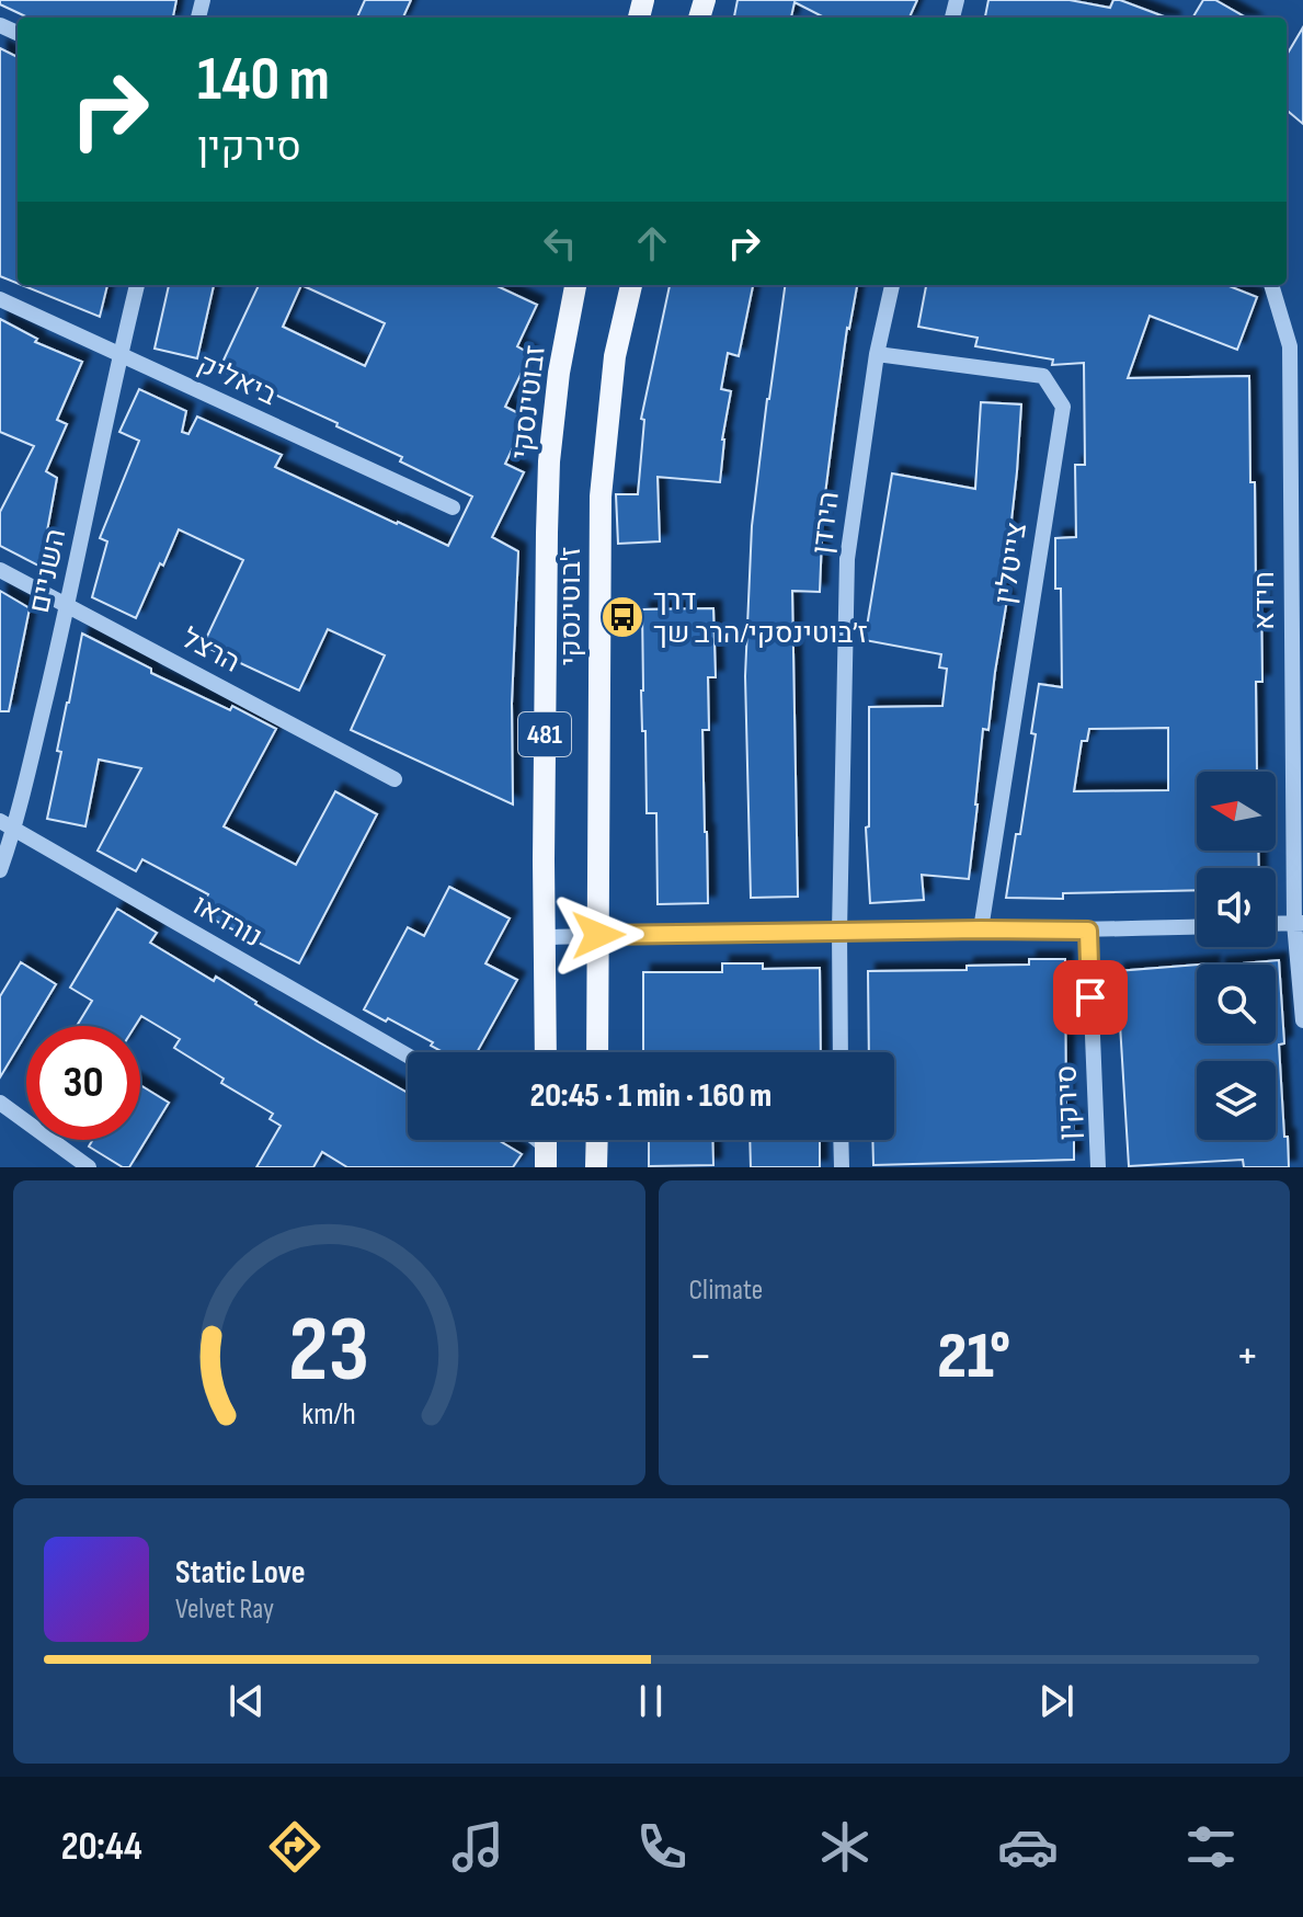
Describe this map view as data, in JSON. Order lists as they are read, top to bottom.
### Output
{
  "streets": {
    "main road": ["זבוטינסקי", "ז'בוטינסקי", "481"],
    "street": [
      "ביאליק",
      "הירדן",
      "צייטלין",
      "השניים",
      "חידא",
      "הרצל",
      "נורדאו",
      "סירקין"
    ]
  },
  "crossings": [
    ["ביאליק", "השניים"],
    ["זבוטינסקי", "481"],
    ["הירדן", "צייטלין"],
    ["השניים", "הרצל"],
    ["השניים", "נורדאו"],
    ["ז'בוטינסקי", "481"]
  ],
  "places": {
    "bus stop": ["דרך ז׳בוטינסקי/הרב שך"]
  },
  "north": "left",
  "page": {
    "turn": ["140 m", "סירקין"],
    "limit": "30",
    "trip": "20:45 · 1 min · 160 m",
    "tile": "Climate",
    "heat": ["−", "21°", "+"],
    "song": ["Static Love", "Velvet Ray"],
    "tabs": "20:44",
    "gauge": ["23", "km/h"]
  }
}
